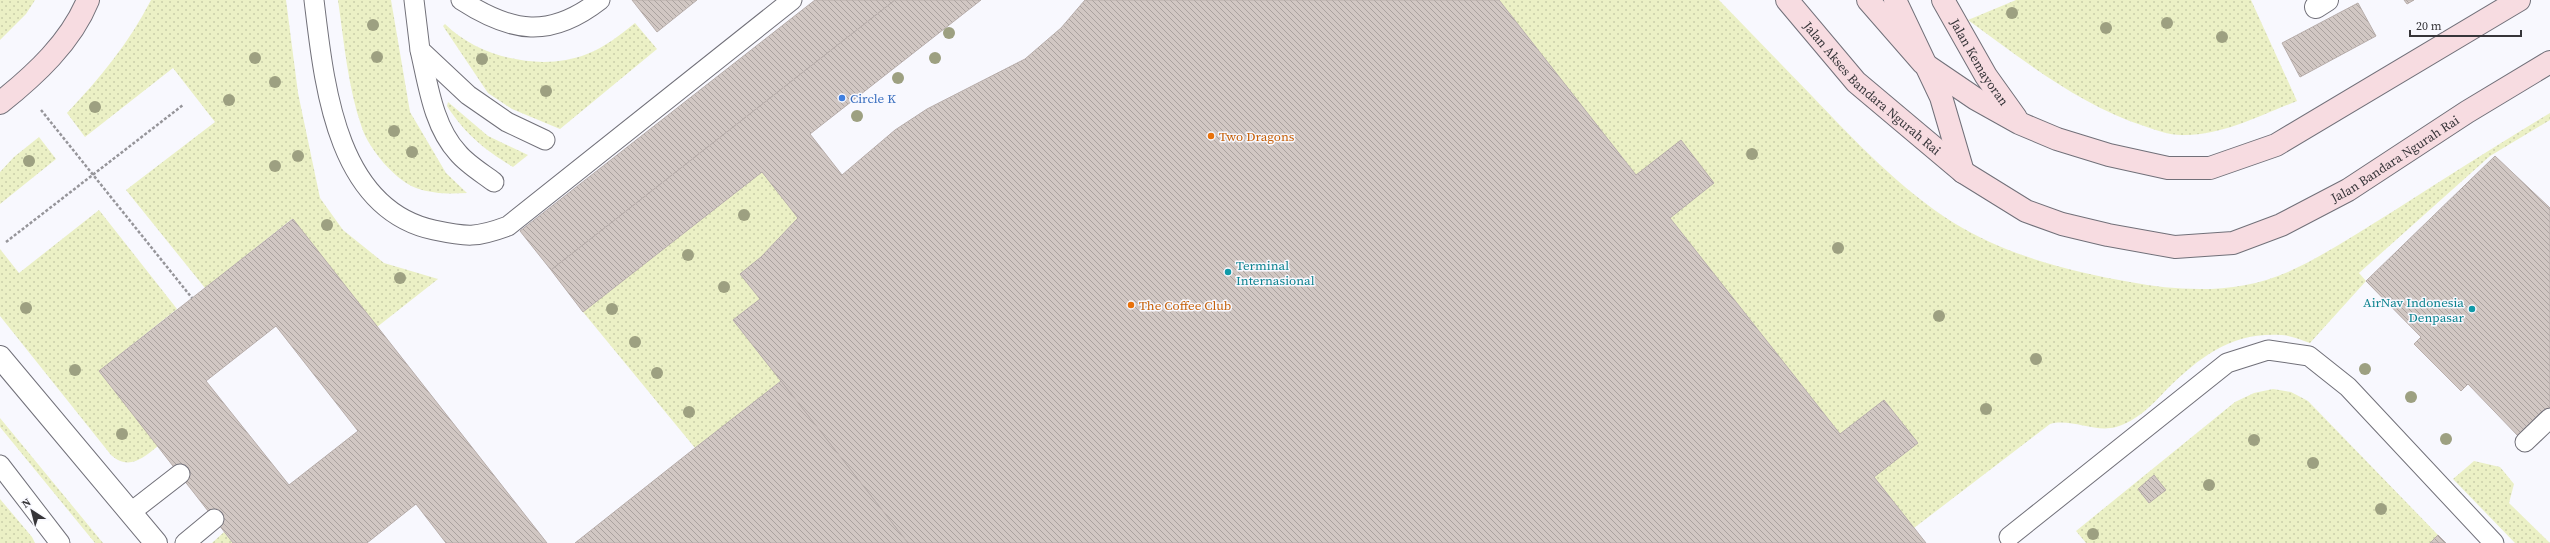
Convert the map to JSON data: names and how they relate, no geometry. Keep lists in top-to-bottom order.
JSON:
{
  "streets": {
    "street": ["Jalan Kemayoran", "Jalan Akses Bandara Ngurah Rai", "Jalan Bandara Ngurah Rai"]
  },
  "crossings": [
    ["Jalan Akses Bandara Ngurah Rai", "Jalan Bandara Ngurah Rai"]
  ],
  "places": [
    "Circle K",
    "Two Dragons",
    "Terminal Internasional",
    "The Coffee Club",
    "AirNav Indonesia Denpasar"
  ],
  "scale_bar": "20 m",
  "north": "top left"
}
